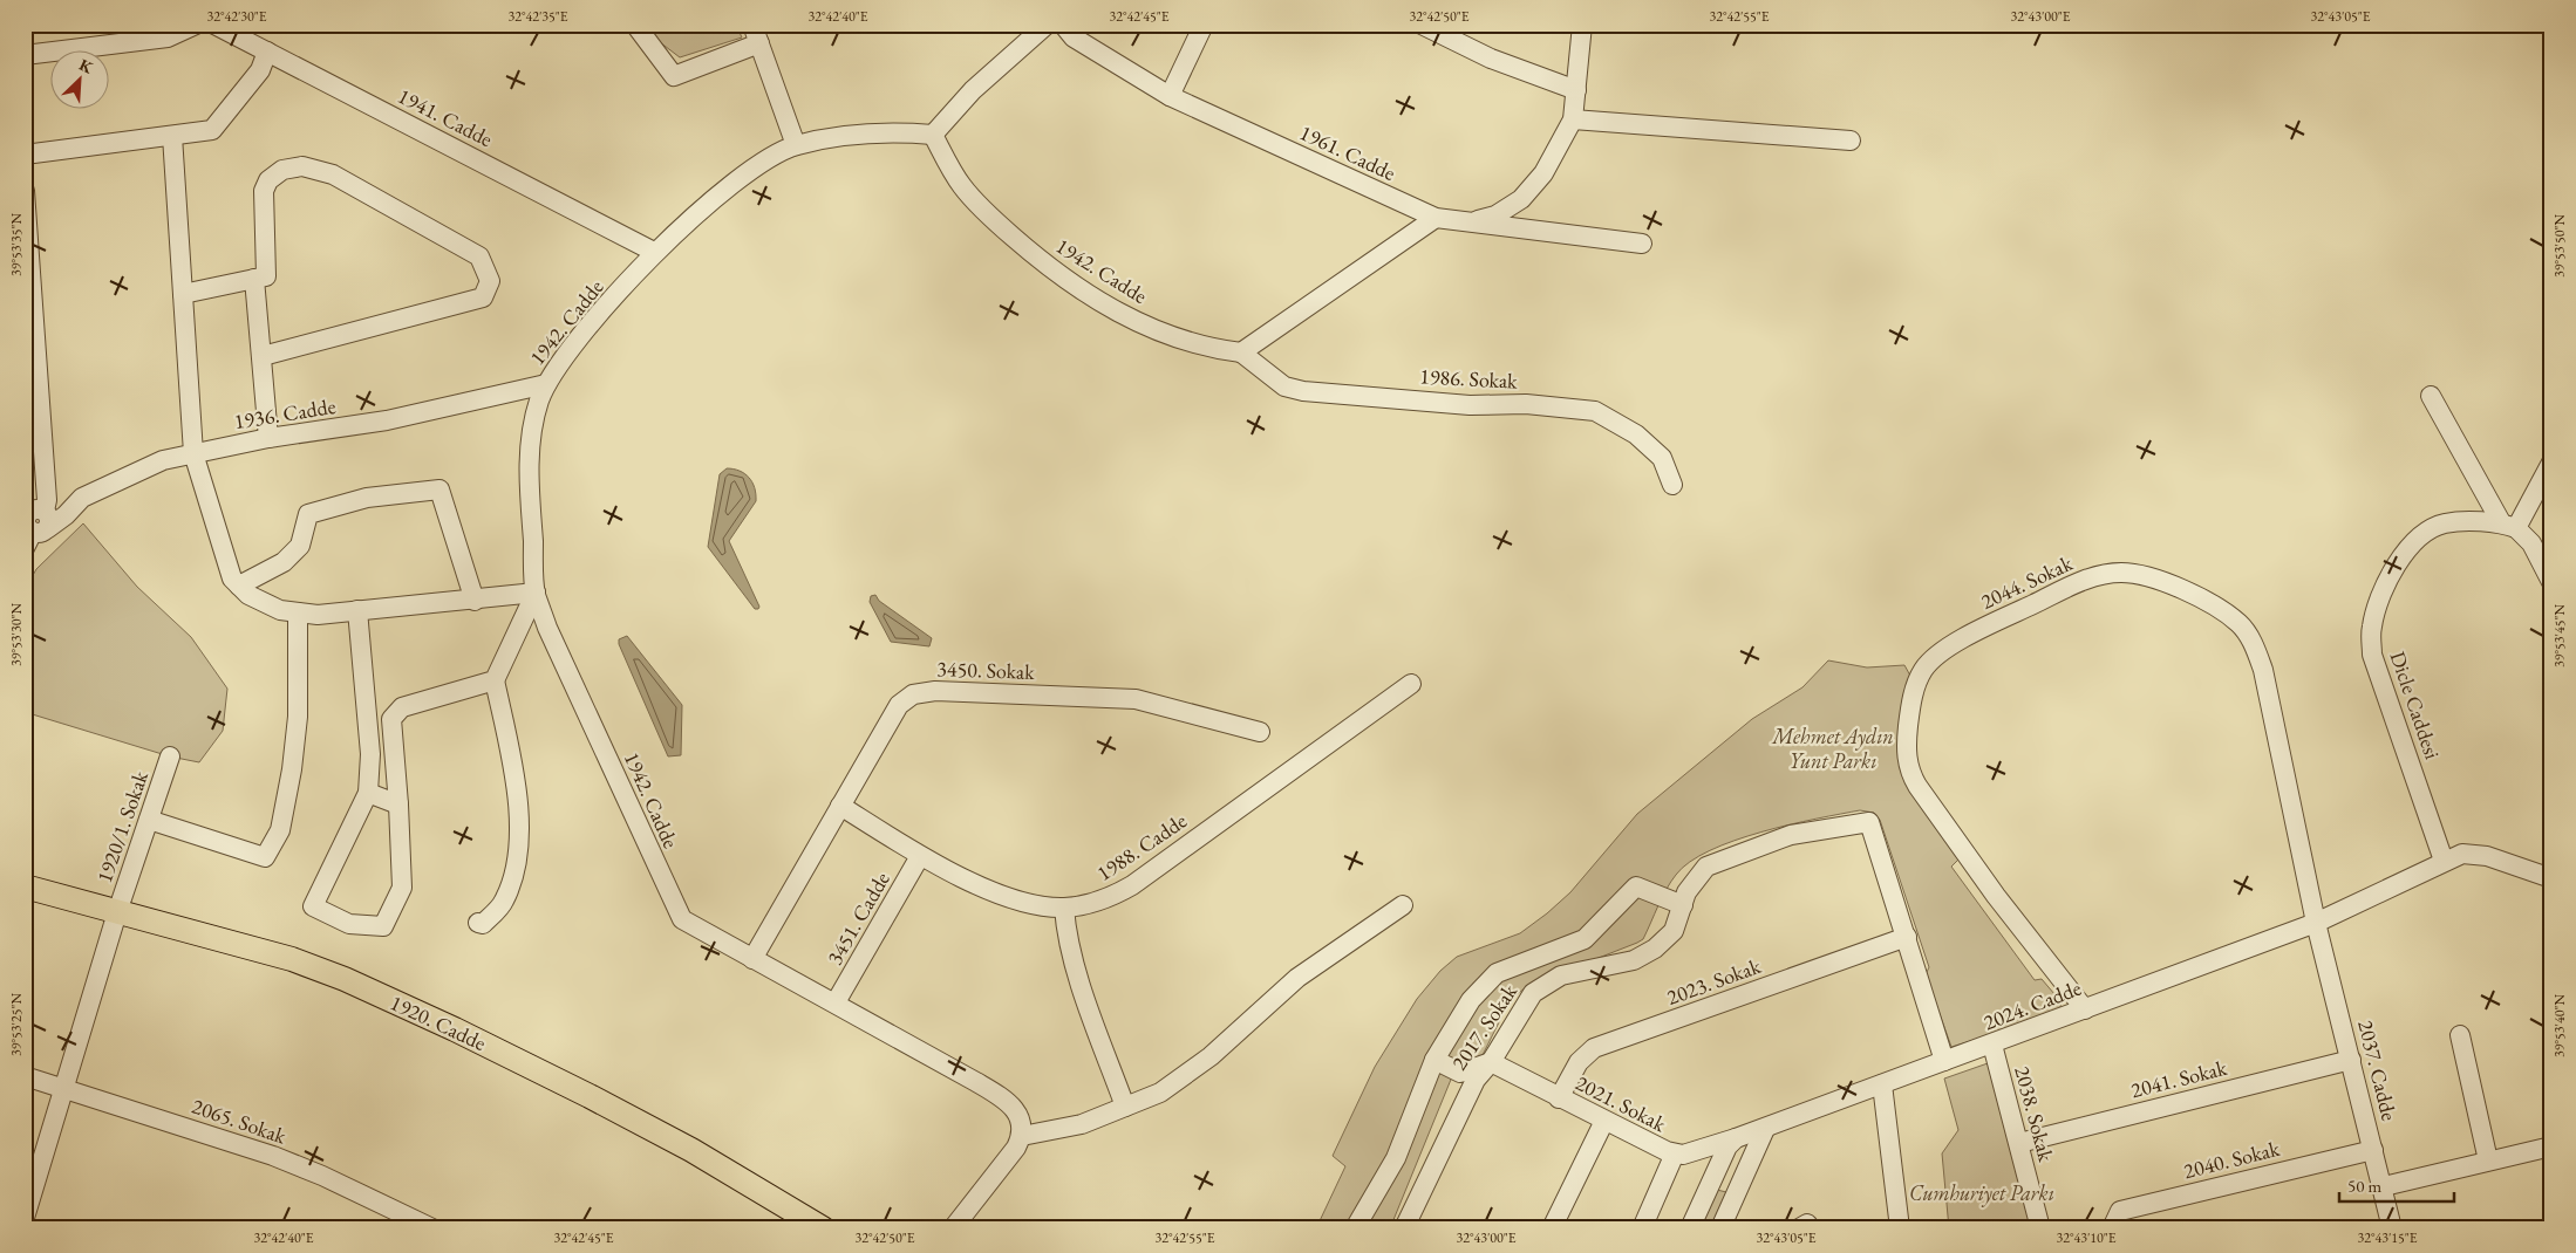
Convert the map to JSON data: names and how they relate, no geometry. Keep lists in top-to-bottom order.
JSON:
{
  "streets": {
    "main road": ["1920. Cadde"],
    "street": [
      "1941. Cadde",
      "1961. Cadde",
      "1942. Cadde",
      "1986. Sokak",
      "1936. Cadde",
      "2044. Sokak",
      "3450. Sokak",
      "Dicle Caddesi",
      "1920/1. Sokak",
      "1988. Cadde",
      "3451. Cadde",
      "2023. Sokak",
      "2024. Cadde",
      "2017. Sokak",
      "2037. Cadde",
      "2041. Sokak",
      "2021. Sokak",
      "2038. Sokak",
      "2065. Sokak",
      "2040. Sokak"
    ]
  },
  "crossings": [
    ["1941. Cadde", "1942. Cadde"],
    ["1942. Cadde", "1986. Sokak"],
    ["1942. Cadde", "1936. Cadde"],
    ["1942. Cadde", "3450. Sokak"],
    ["1942. Cadde", "3451. Cadde"],
    ["2044. Sokak", "2024. Cadde"],
    ["2044. Sokak", "2037. Cadde"],
    ["3450. Sokak", "1988. Cadde"],
    ["1920/1. Sokak", "1920. Cadde"],
    ["1920/1. Sokak", "2065. Sokak"],
    ["1988. Cadde", "3451. Cadde"],
    ["2023. Sokak", "2017. Sokak"],
    ["2023. Sokak", "2021. Sokak"],
    ["2024. Cadde", "2017. Sokak"],
    ["2024. Cadde", "2037. Cadde"],
    ["2024. Cadde", "2021. Sokak"],
    ["2024. Cadde", "2038. Sokak"],
    ["2017. Sokak", "2021. Sokak"],
    ["2037. Cadde", "2041. Sokak"],
    ["2037. Cadde", "2040. Sokak"],
    ["2041. Sokak", "2038. Sokak"]
  ],
  "parks": ["Mehmet Aydın Yunt Parkı", "Cumhuriyet Parkı"],
  "scale_bar": "50 m",
  "north": "top right",
  "coordinates": [
    "32°42'30\"E",
    "32°42'35\"E",
    "32°42'40\"E",
    "32°42'45\"E",
    "32°42'50\"E",
    "32°42'55\"E",
    "32°43'00\"E",
    "32°43'05\"E",
    "39°53'35\"N",
    "39°53'50\"N",
    "39°53'30\"N",
    "39°53'45\"N",
    "39°53'25\"N",
    "39°53'40\"N",
    "32°43'10\"E",
    "32°43'15\"E"
  ]
}
